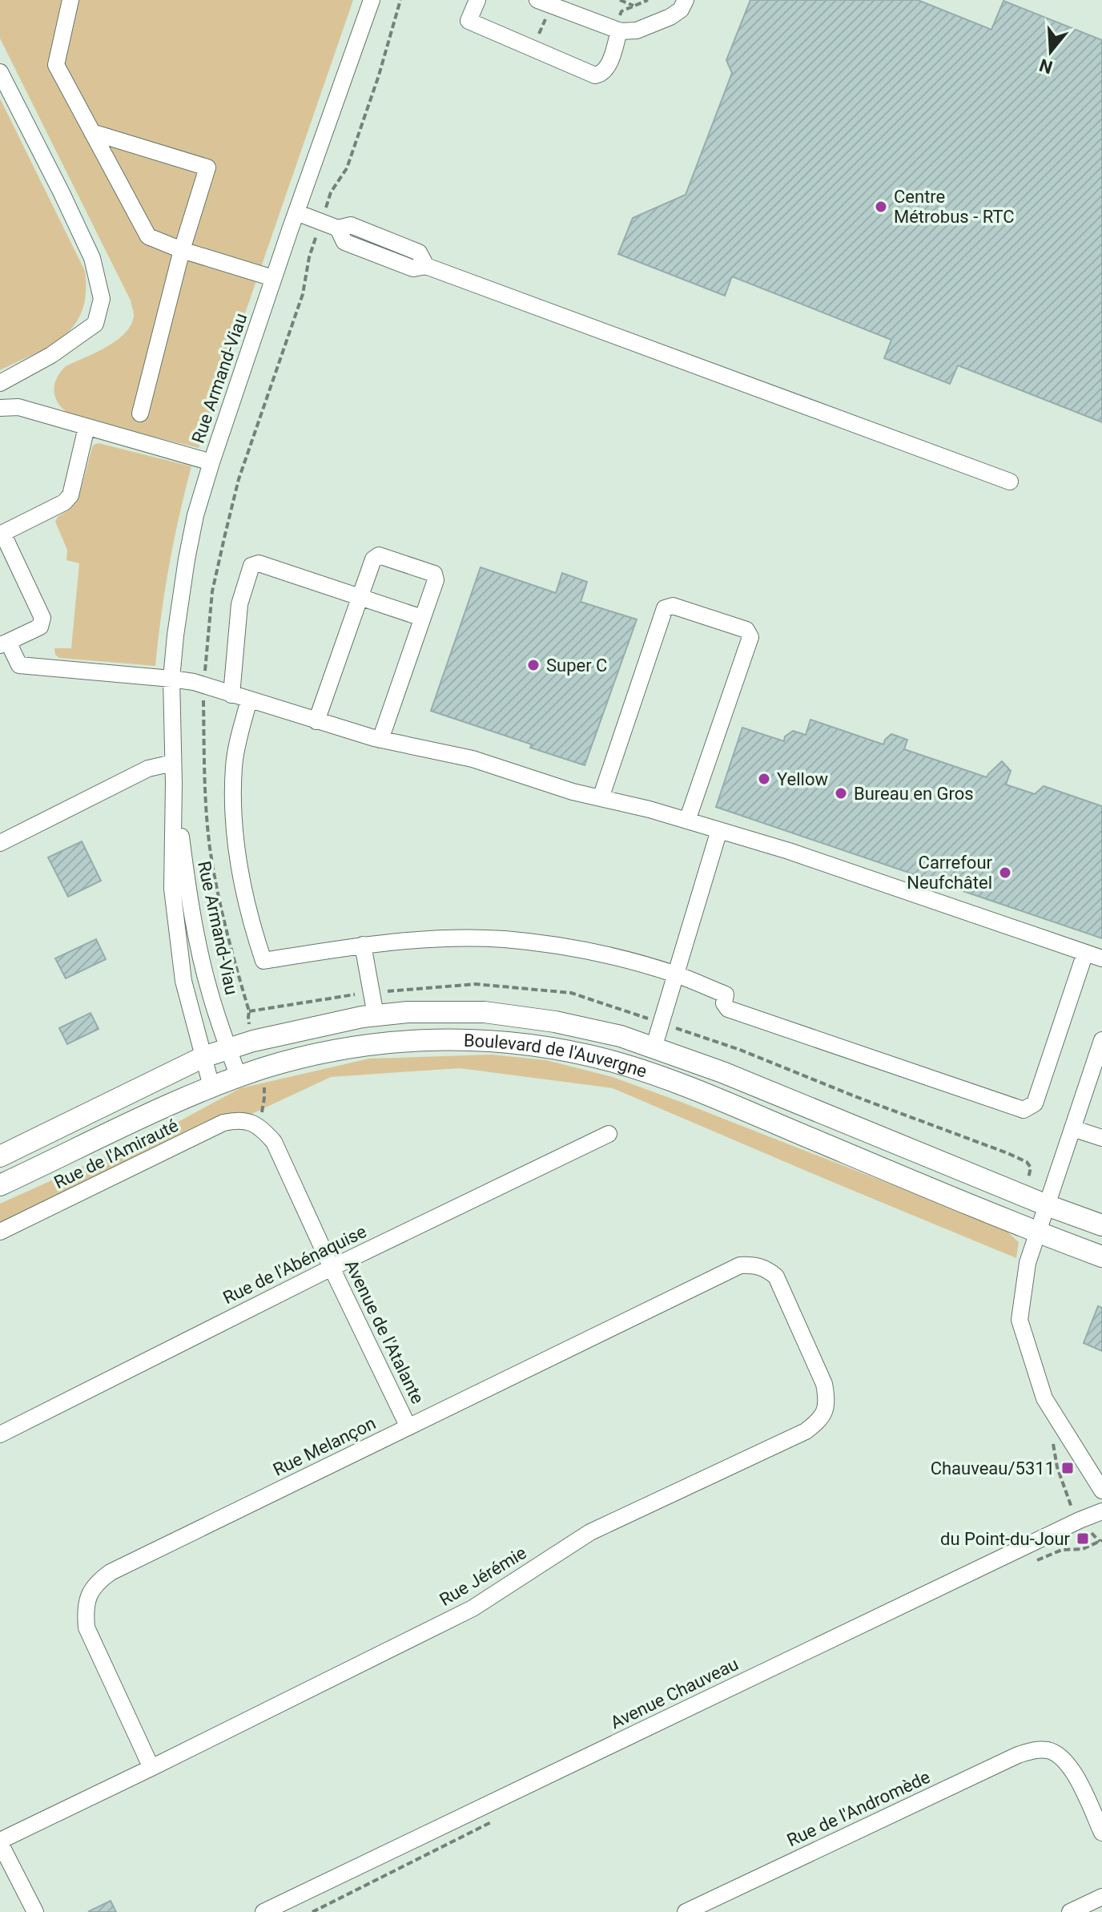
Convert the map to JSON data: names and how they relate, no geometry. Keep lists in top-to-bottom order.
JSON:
{
  "streets": {
    "main road": ["Boulevard de l'Auvergne"],
    "street": [
      "Rue Armand-Viau",
      "Rue de l'Amirauté",
      "Rue de l'Abénaquise",
      "Avenue de l'Atalante",
      "Rue Melançon",
      "Rue Jérémie",
      "Avenue Chauveau",
      "Rue de l'Andromède"
    ]
  },
  "crossings": [
    ["Rue Armand-Viau", "Boulevard de l'Auvergne"],
    ["Rue de l'Amirauté", "Avenue de l'Atalante"],
    ["Rue de l'Abénaquise", "Avenue de l'Atalante"],
    ["Avenue de l'Atalante", "Rue Melançon"],
    ["Rue Melançon", "Rue Jérémie"]
  ],
  "places": {
    "other": [
      "Centre Métrobus - RTC",
      "Super C",
      "Yellow",
      "Bureau en Gros",
      "Carrefour Neufchâtel"
    ],
    "transit": ["Chauveau/5311", "du Point-du-Jour"]
  },
  "north": "bottom"
}
